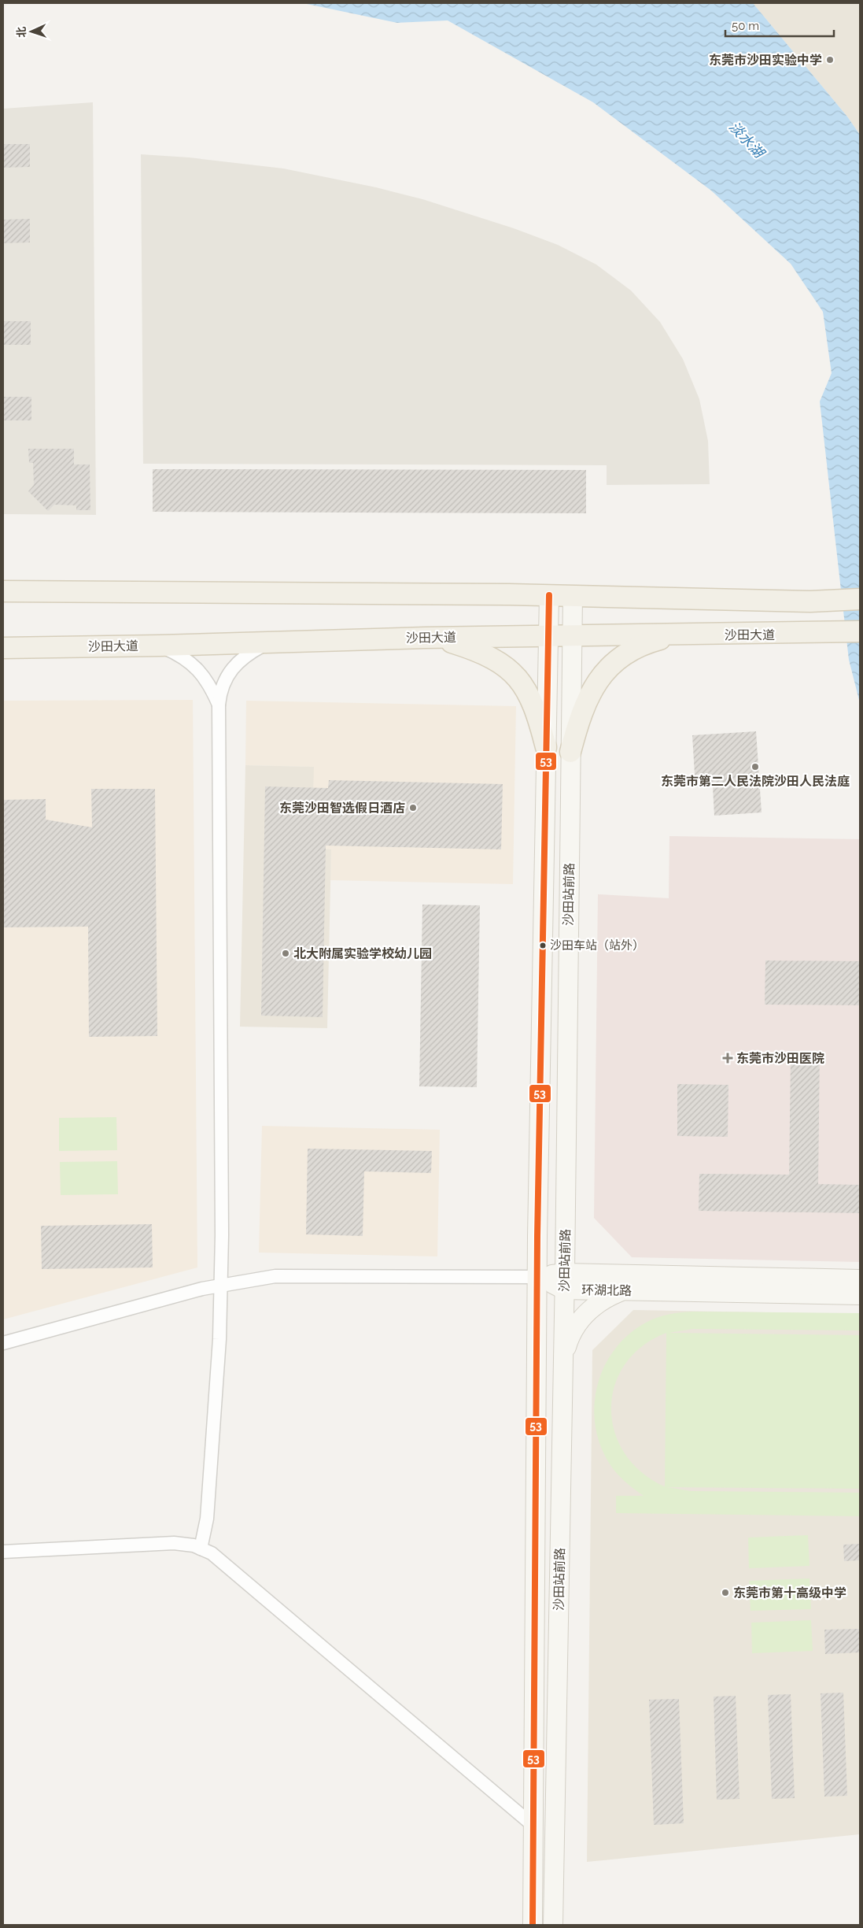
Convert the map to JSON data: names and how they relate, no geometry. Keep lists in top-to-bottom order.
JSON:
{
  "streets": {
    "main road": ["沙田大道"],
    "street": ["沙田站前路", "环湖北路"]
  },
  "crossings": [
    ["沙田大道", "沙田站前路"],
    ["沙田站前路", "环湖北路"]
  ],
  "water": ["淡水湖"],
  "places": {
    "other": [
      "东莞市沙田实验中学",
      "东莞市第二人民法院沙田人民法庭",
      "东莞沙田智选假日酒店",
      "沙田车站（站外）",
      "北大附属实验学校幼儿园",
      "东莞市第十高级中学"
    ],
    "health": ["东莞市沙田医院"]
  },
  "lines": ["transit line 53"],
  "scale_bar": "50 m",
  "north": "left"
}
